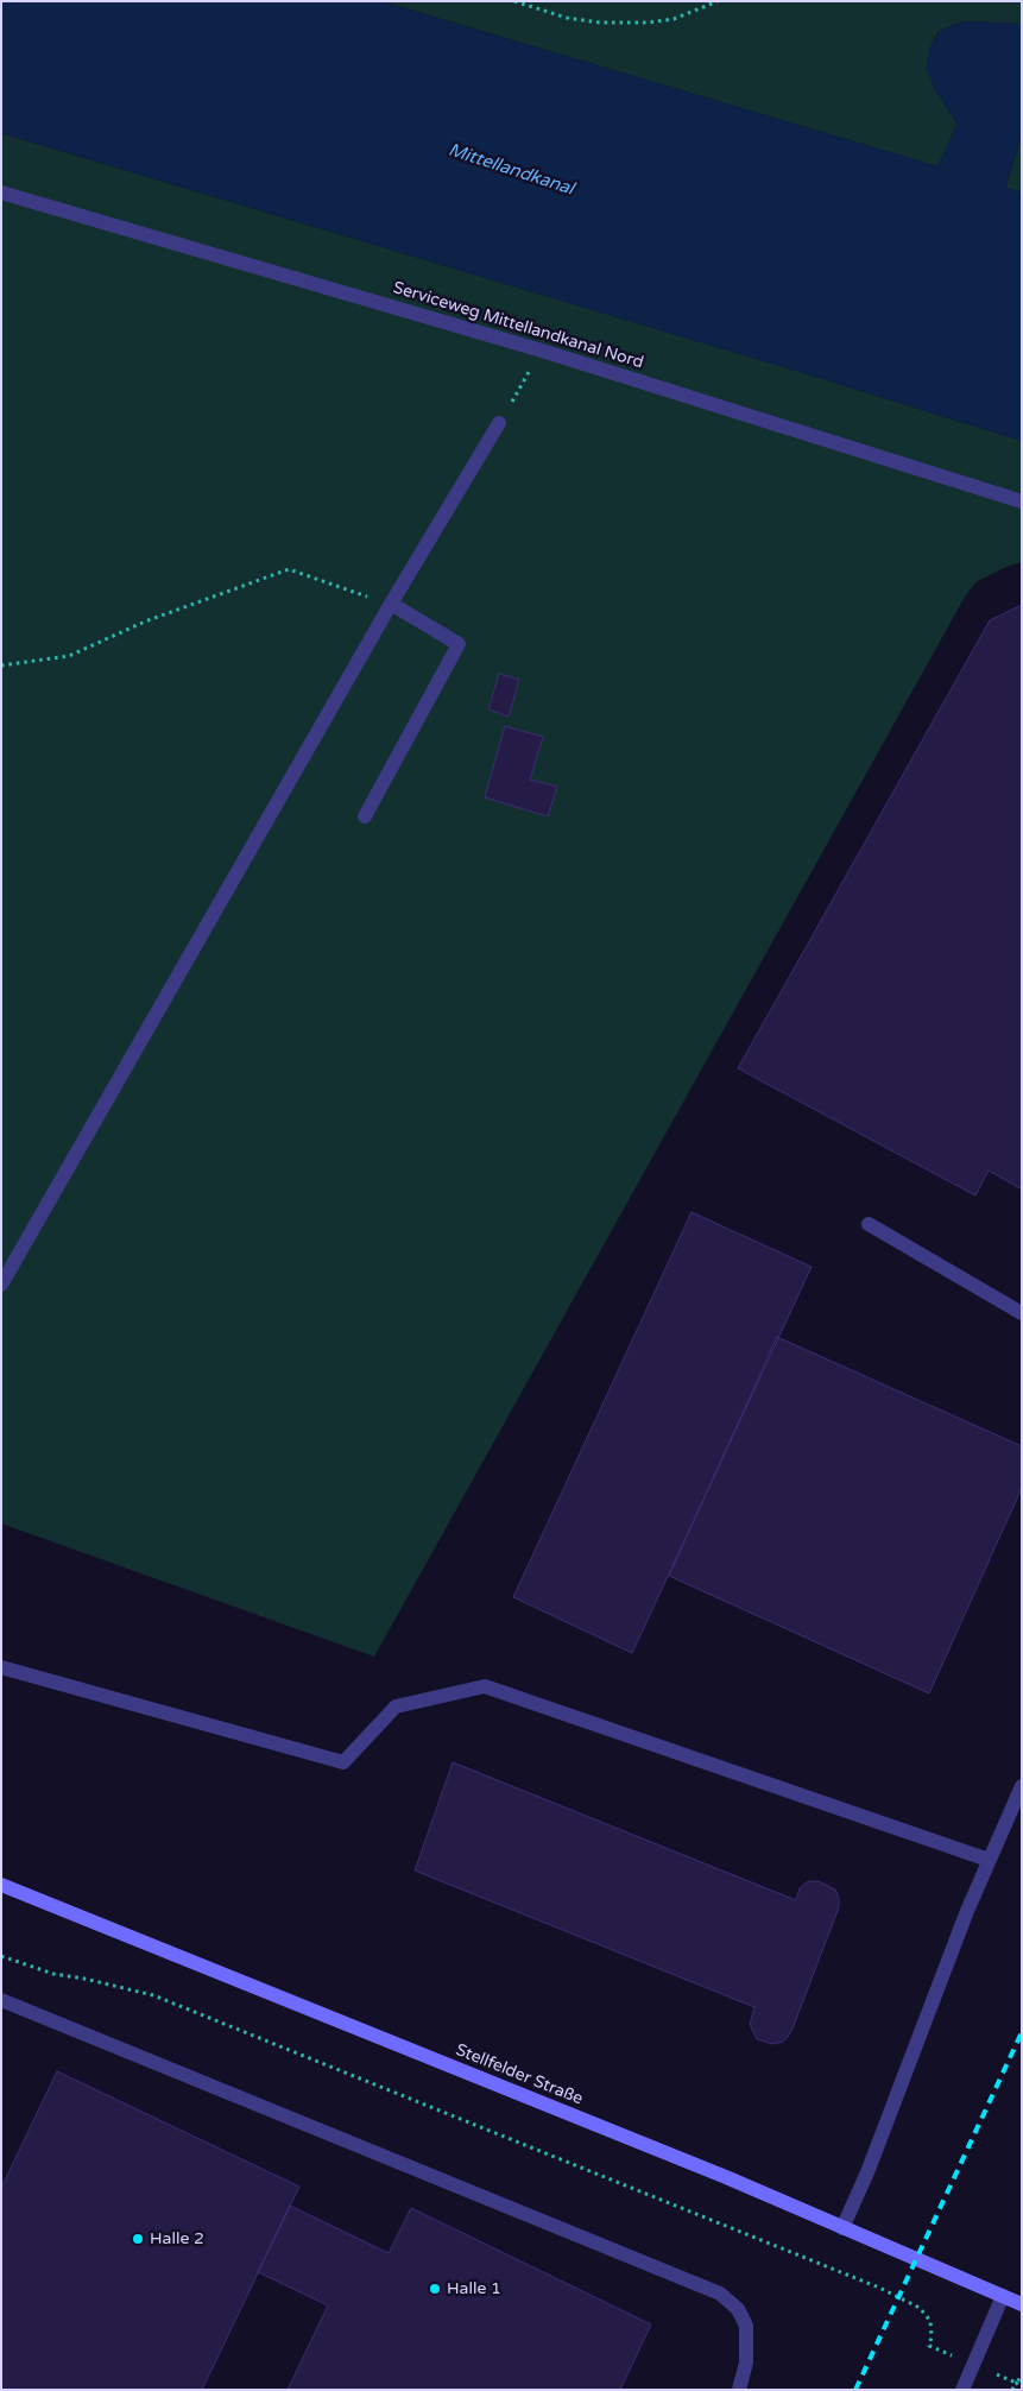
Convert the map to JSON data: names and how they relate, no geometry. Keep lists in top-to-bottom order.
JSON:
{
  "streets": {
    "street": ["Serviceweg Mittellandkanal Nord", "Stellfelder Straße"]
  },
  "water": ["Mittellandkanal"],
  "places": ["Halle 2", "Halle 1"]
}
